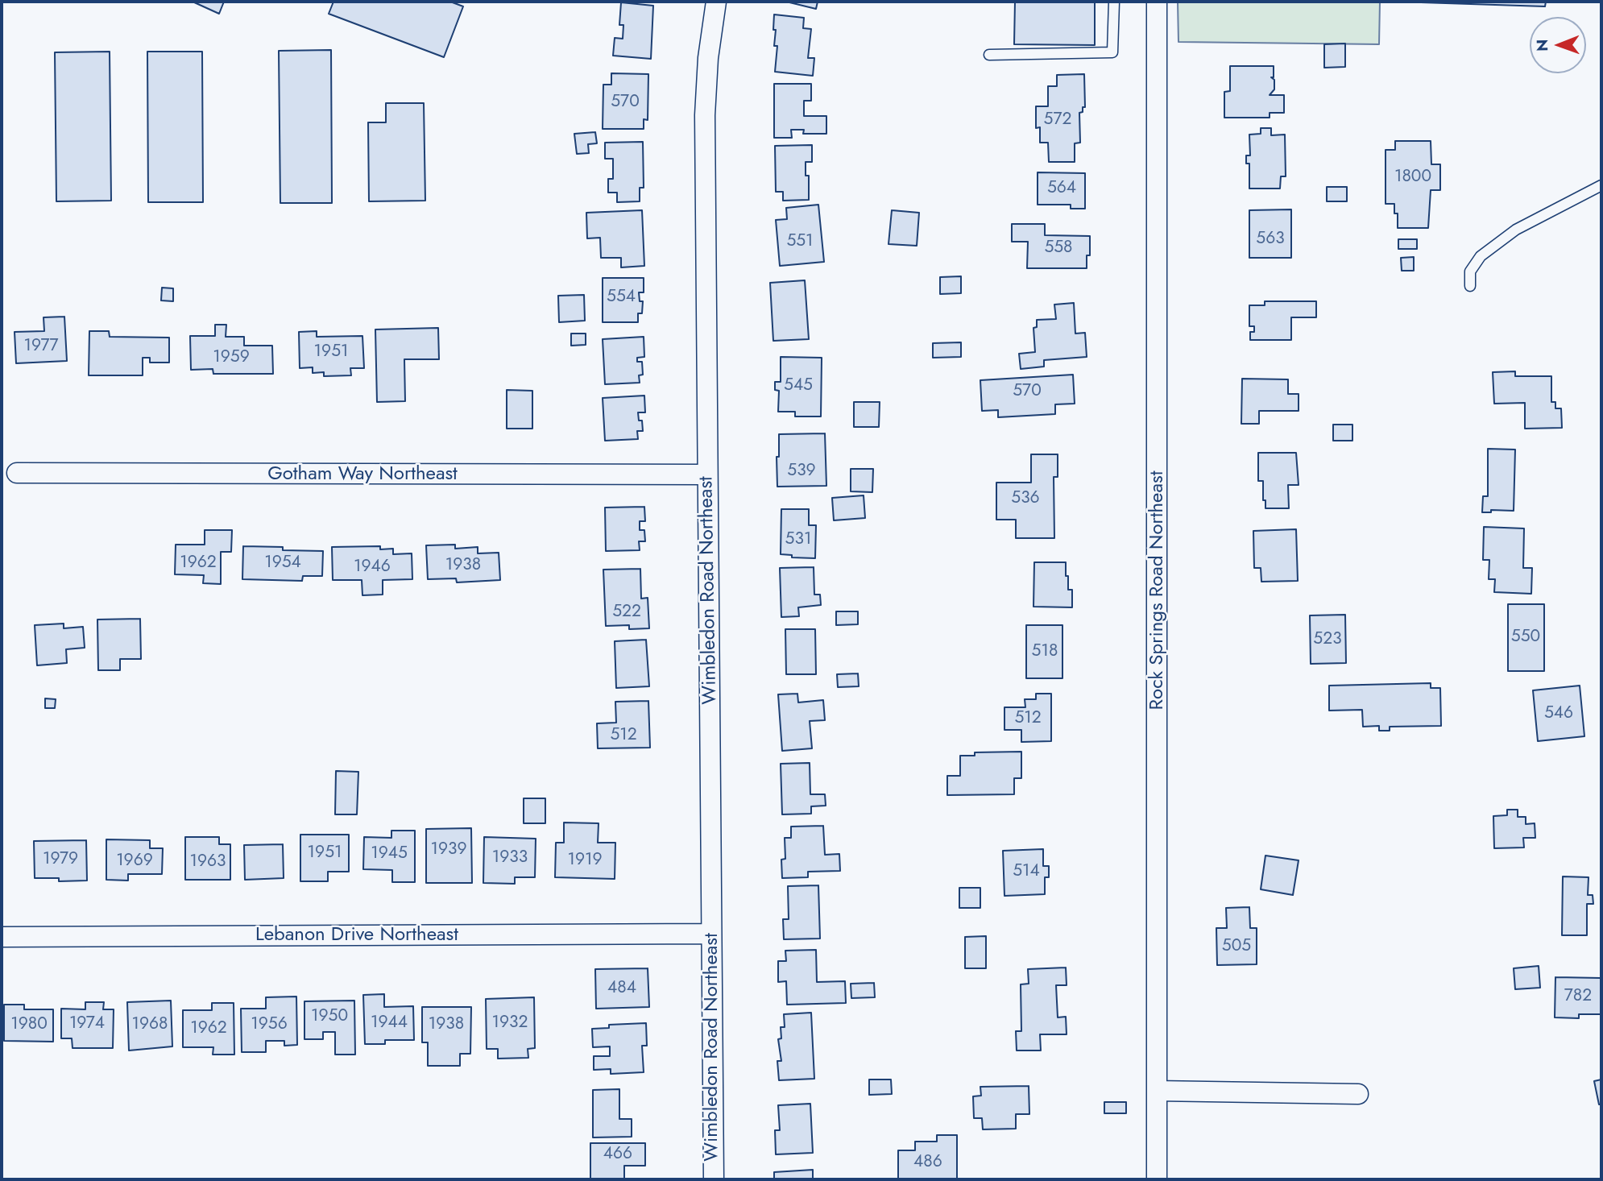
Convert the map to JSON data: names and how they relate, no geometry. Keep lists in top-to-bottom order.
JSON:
{
  "streets": {
    "street": [
      "Gotham Way Northeast",
      "Wimbledon Road Northeast",
      "Rock Springs Road Northeast",
      "Lebanon Drive Northeast"
    ]
  },
  "crossings": [
    ["Gotham Way Northeast", "Wimbledon Road Northeast"],
    ["Wimbledon Road Northeast", "Lebanon Drive Northeast"]
  ],
  "house_numbers": [
    "570",
    "572",
    "1800",
    "564",
    "563",
    "551",
    "558",
    "554",
    "1977",
    "1951",
    "1959",
    "545",
    "570",
    "539",
    "536",
    "531",
    "1962",
    "1954",
    "1938",
    "1946",
    "522",
    "550",
    "523",
    "518",
    "546",
    "512",
    "512",
    "1939",
    "1951",
    "1945",
    "1933",
    "1979",
    "1919",
    "1969",
    "1963",
    "514",
    "505",
    "484",
    "782",
    "1950",
    "1944",
    "1932",
    "1974",
    "1980",
    "1968",
    "1956",
    "1938",
    "1962",
    "466",
    "486"
  ],
  "north": "left"
}
